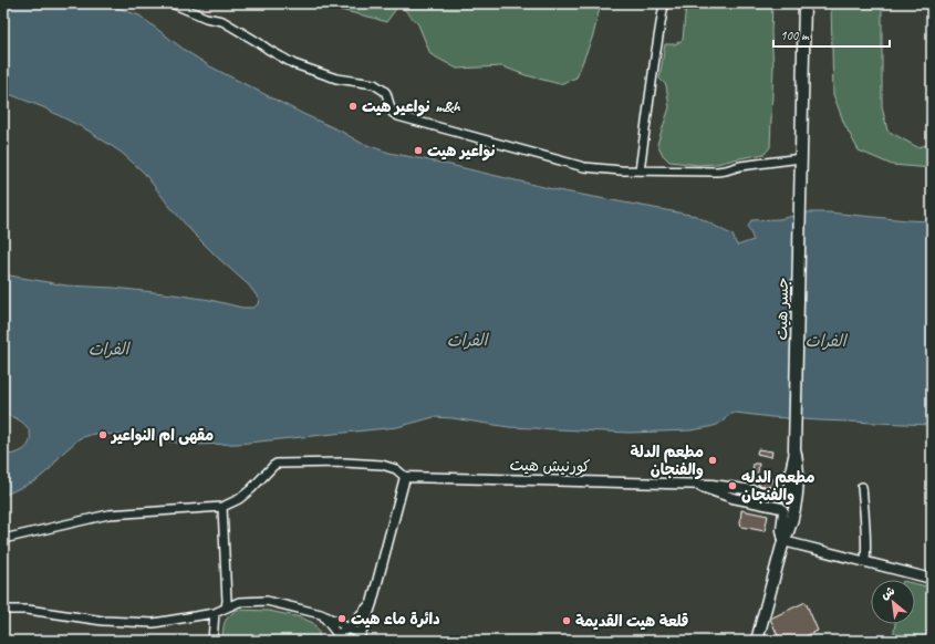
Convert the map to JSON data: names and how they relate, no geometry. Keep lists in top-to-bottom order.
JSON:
{
  "streets": {
    "main road": ["جسر هيت"],
    "street": ["كورنيش هيت"]
  },
  "crossings": [
    ["جسر هيت", "كورنيش هيت"]
  ],
  "water": ["الفرات"],
  "places": [
    "نواعير هيت m&h",
    "نواعير هيت",
    "مقهى ام النواعير",
    "مطعم الدلة والفنجان",
    "مطعم الدله والفنجان",
    "دائرة ماء هيت",
    "قلعة هيت القديمة"
  ],
  "scale_bar": "100 m",
  "north": "top left"
}
